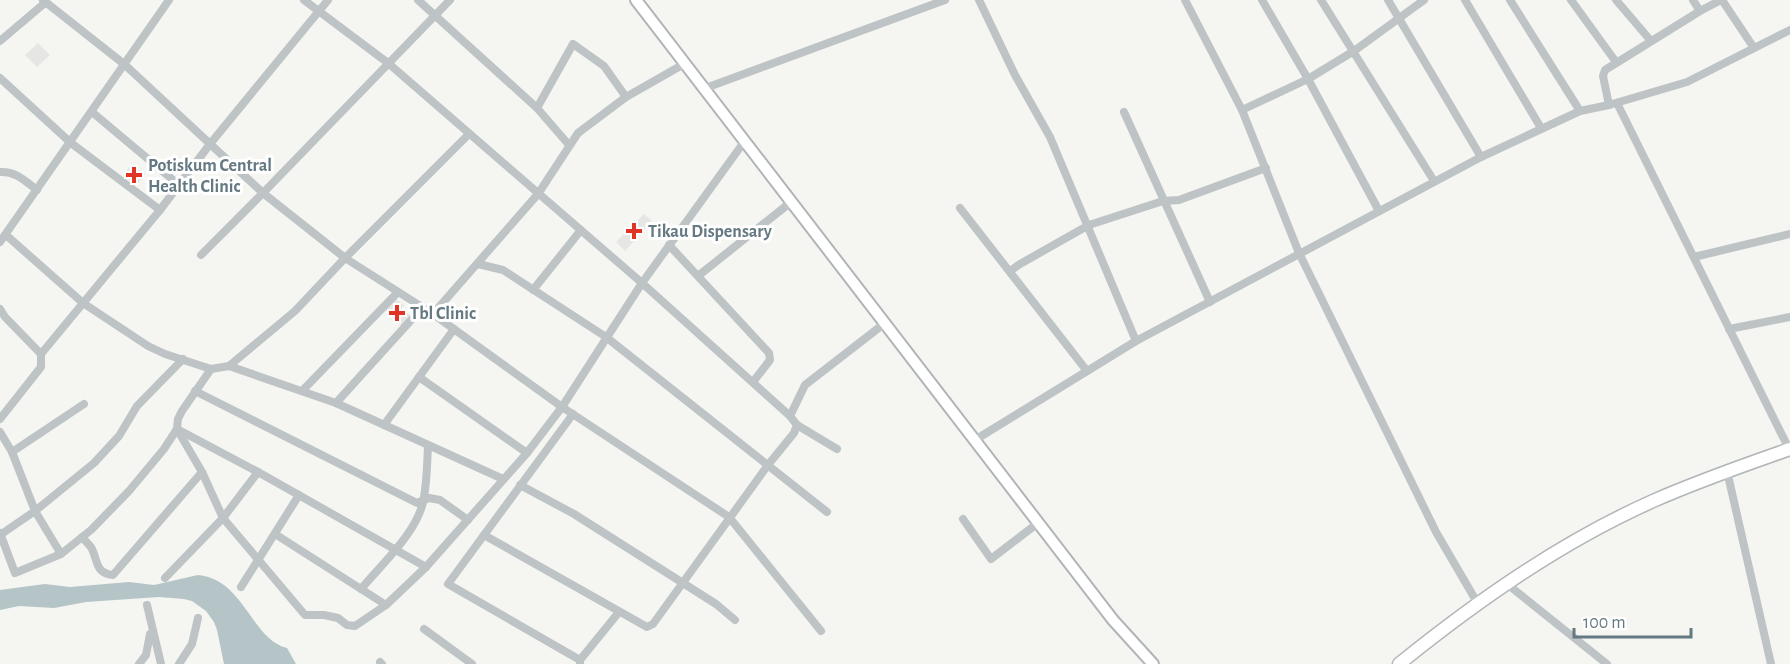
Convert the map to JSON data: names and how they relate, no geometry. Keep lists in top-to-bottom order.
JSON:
{
  "places": {
    "health": ["Potiskum Central Health Clinic", "Tikau Dispensary", "Tbl Clinic"]
  },
  "scale_bar": "100 m"
}
